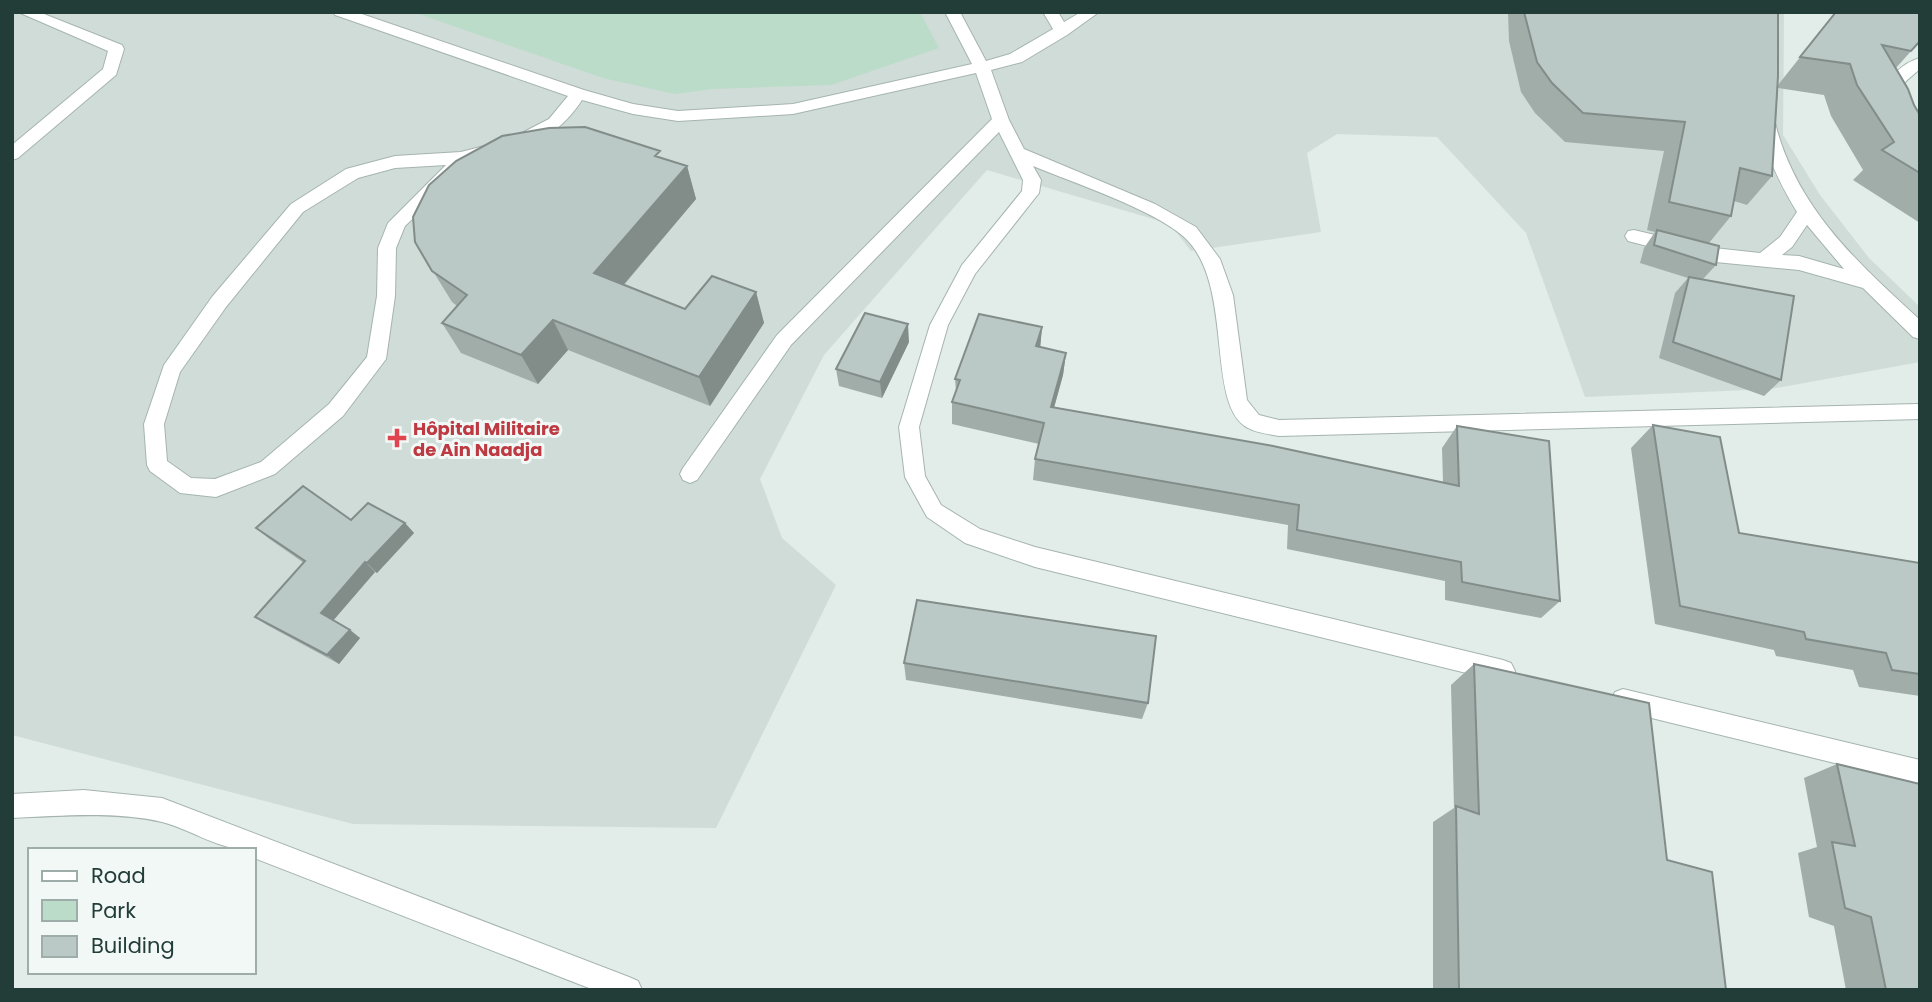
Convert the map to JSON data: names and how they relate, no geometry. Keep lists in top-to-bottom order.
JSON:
{
  "places": {
    "health": ["Hôpital Militaire de Ain Naadja"]
  },
  "legend": ["Road", "Park", "Building"]
}
